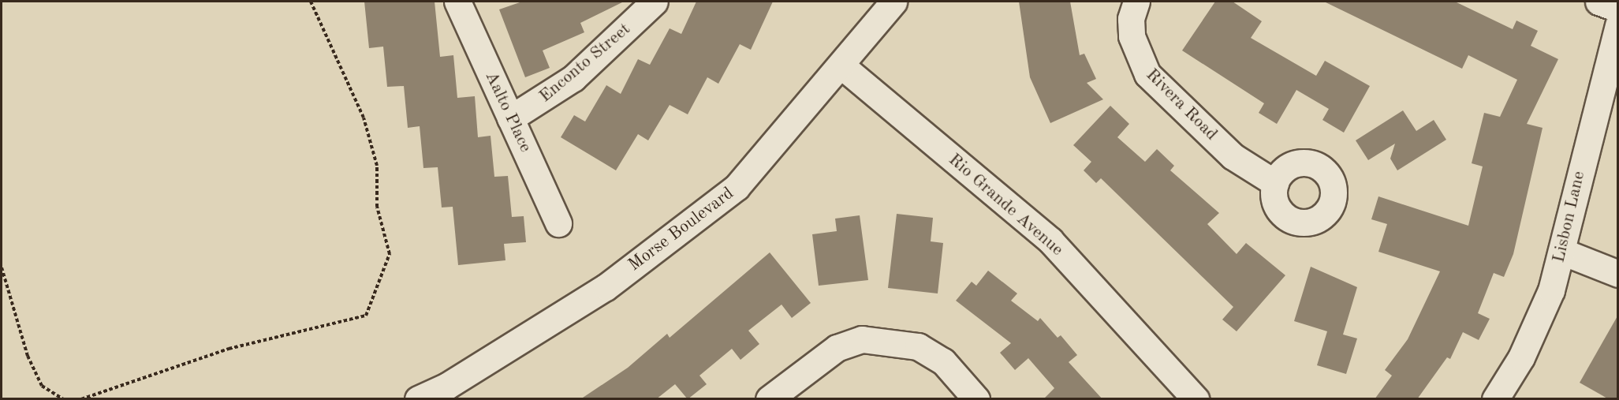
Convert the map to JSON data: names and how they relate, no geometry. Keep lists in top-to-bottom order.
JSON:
{
  "streets": {
    "street": [
      "Enconto Street",
      "Rivera Road",
      "Aalto Place",
      "Rio Grande Avenue",
      "Lisbon Lane",
      "Morse Boulevard"
    ]
  },
  "crossings": [
    ["Enconto Street", "Aalto Place"],
    ["Rio Grande Avenue", "Morse Boulevard"]
  ]
}
